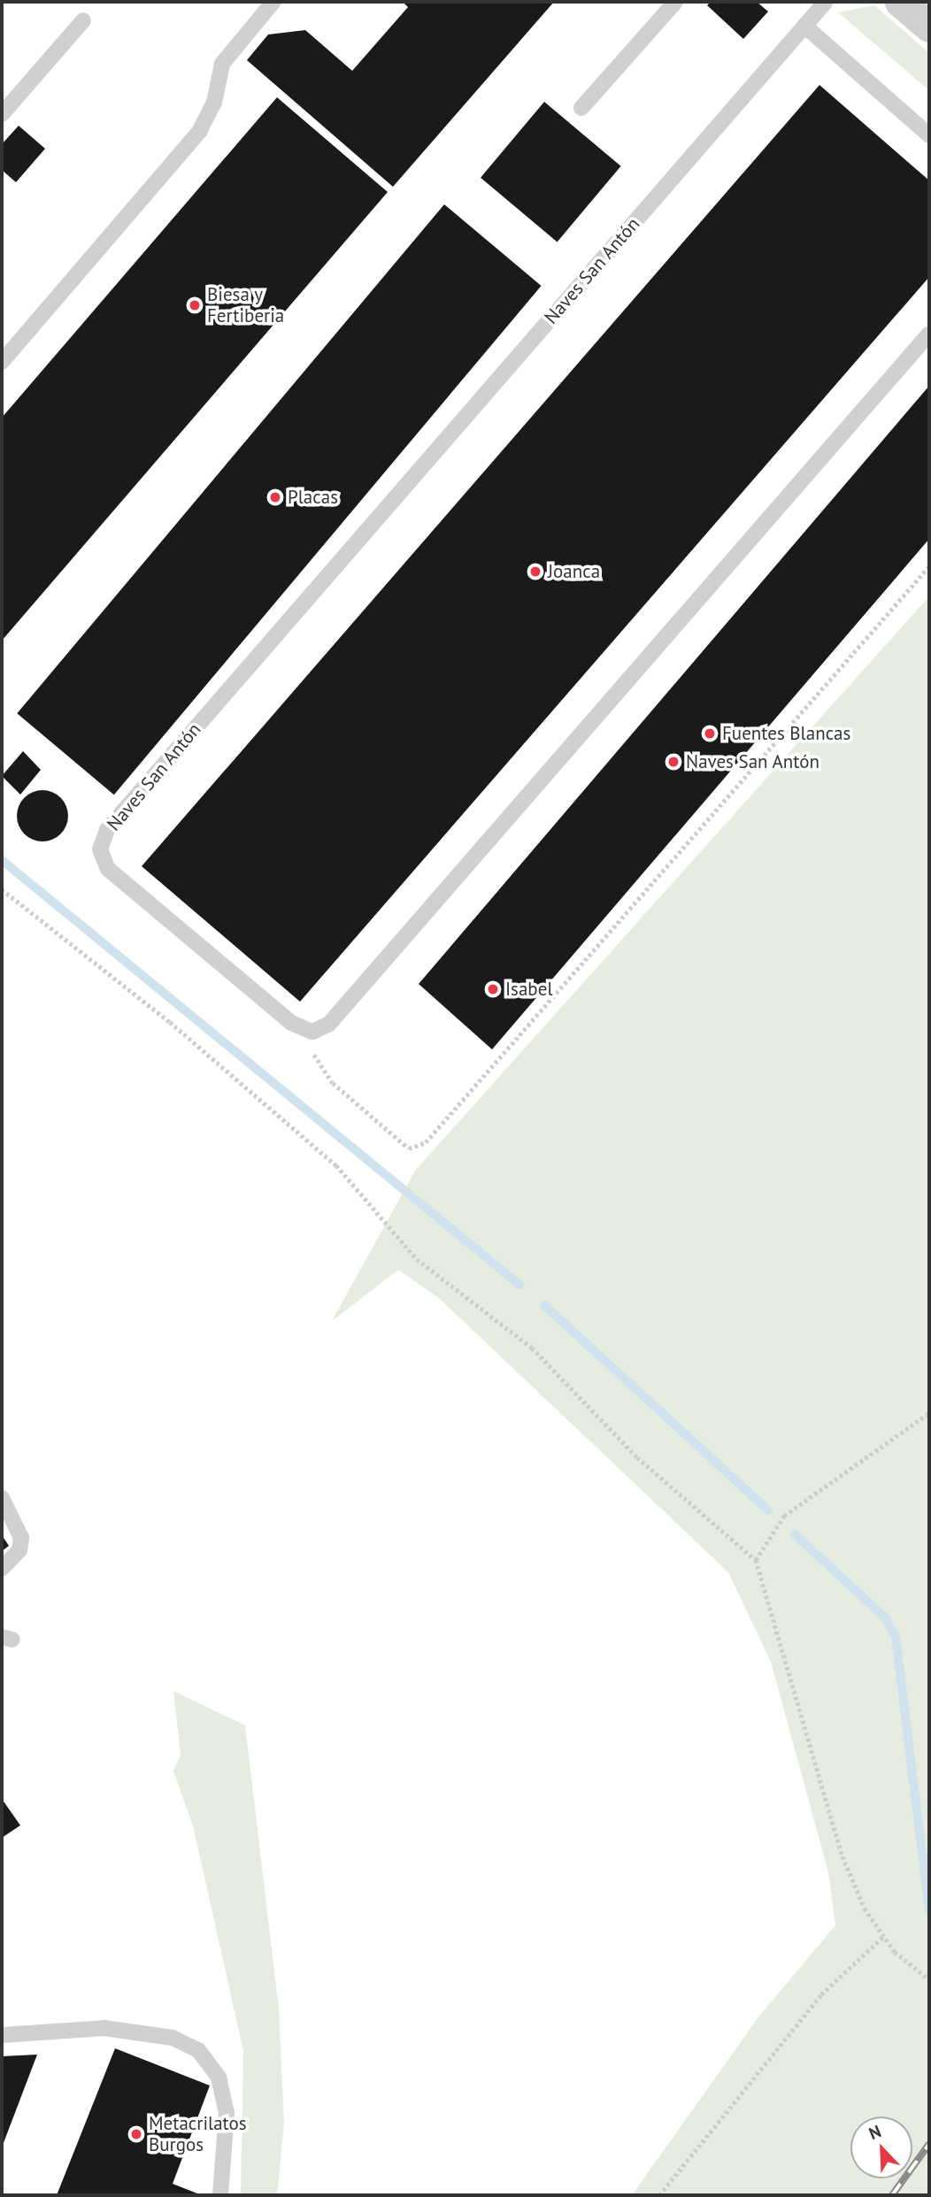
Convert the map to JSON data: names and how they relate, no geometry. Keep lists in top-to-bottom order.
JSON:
{
  "streets": {
    "lane": ["Naves San Antón"]
  },
  "places": [
    "Biesa y Fertiberia",
    "Placas",
    "Joanca",
    "Fuentes Blancas",
    "Naves San Antón",
    "Isabel",
    "Metacrilatos Burgos"
  ],
  "north": "top left"
}
